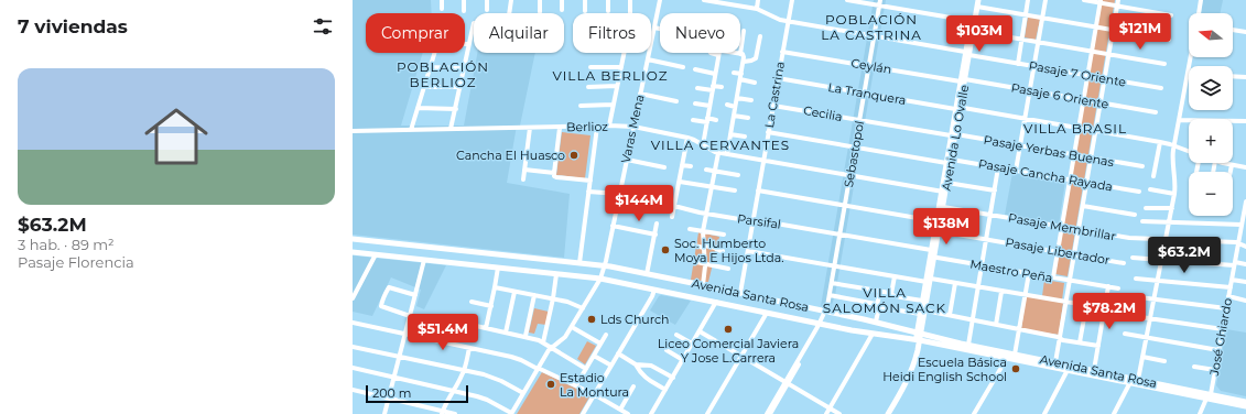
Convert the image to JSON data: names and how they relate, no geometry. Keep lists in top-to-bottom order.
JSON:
{
  "streets": {
    "main road": ["Avenida Lo Ovalle", "Avenida Santa Rosa"],
    "street": [
      "Ceylán",
      "Pasaje 7 Oriente",
      "La Tranquera",
      "La Castrina",
      "Pasaje 6 Oriente",
      "Cecilia",
      "Berlioz",
      "Varas Mena",
      "Pasaje Yerbas Buenas",
      "Sebastopol",
      "Pasaje Cancha Rayada",
      "Parsifal",
      "Pasaje Membrillar",
      "Pasaje Libertador",
      "Maestro Peña",
      "José Ghiardo"
    ]
  },
  "crossings": [
    ["Ceylán", "La Castrina"],
    ["Ceylán", "Pasaje 6 Oriente"],
    ["Ceylán", "Avenida Lo Ovalle"],
    ["Ceylán", "Sebastopol"],
    ["Pasaje 7 Oriente", "La Castrina"],
    ["Pasaje 7 Oriente", "Avenida Lo Ovalle"],
    ["Pasaje 7 Oriente", "Sebastopol"],
    ["La Tranquera", "La Castrina"],
    ["La Tranquera", "Avenida Lo Ovalle"],
    ["La Tranquera", "Sebastopol"],
    ["La Castrina", "Cecilia"],
    ["La Castrina", "Berlioz"],
    ["La Castrina", "Pasaje Cancha Rayada"],
    ["La Castrina", "Parsifal"],
    ["La Castrina", "Avenida Santa Rosa"],
    ["Pasaje 6 Oriente", "Avenida Lo Ovalle"],
    ["Cecilia", "Avenida Lo Ovalle"],
    ["Cecilia", "Pasaje Yerbas Buenas"],
    ["Cecilia", "Sebastopol"],
    ["Berlioz", "Varas Mena"],
    ["Berlioz", "Avenida Lo Ovalle"],
    ["Berlioz", "Sebastopol"],
    ["Varas Mena", "Parsifal"],
    ["Varas Mena", "Avenida Santa Rosa"],
    ["Avenida Lo Ovalle", "Pasaje Yerbas Buenas"],
    ["Avenida Lo Ovalle", "Pasaje Cancha Rayada"],
    ["Avenida Lo Ovalle", "Parsifal"],
    ["Avenida Lo Ovalle", "Pasaje Membrillar"],
    ["Avenida Lo Ovalle", "Pasaje Libertador"],
    ["Avenida Lo Ovalle", "Maestro Peña"],
    ["Avenida Lo Ovalle", "Avenida Santa Rosa"],
    ["Sebastopol", "Pasaje Cancha Rayada"],
    ["Sebastopol", "Parsifal"],
    ["Sebastopol", "Avenida Santa Rosa"],
    ["Parsifal", "Maestro Peña"],
    ["Pasaje Membrillar", "José Ghiardo"],
    ["Avenida Santa Rosa", "José Ghiardo"]
  ],
  "districts": [
    "POBLACIÓN LA CASTRINA",
    "POBLACIÓN BERLIOZ",
    "VILLA BERLIOZ",
    "VILLA BRASIL",
    "VILLA CERVANTES",
    "VILLA SALOMÓN SACK"
  ],
  "places": [
    "Cancha El Huasco",
    "Soc. Humberto Moya E Hijos Ltda.",
    "Lds Church",
    "Liceo Comercial Javiera Y Jose L.Carrera",
    "Escuela Básica Heidi English School",
    "Estadio La Montura"
  ],
  "scale_bar": "200 m",
  "north": "left",
  "page": {
    "heading": "7 viviendas",
    "map_buttons": ["+", "−"],
    "price": [
      "$121M",
      "$103M",
      "$144M",
      "$138M",
      "$63.2M",
      "$78.2M",
      "$51.4M"
    ],
    "chip": [
      "Comprar",
      "Alquilar",
      "Filtros",
      "Nuevo"
    ],
    "list": [
      {
        "name": "$63.2M",
        "note": "3 hab. · 89 m² · Pasaje Florencia"
      }
    ],
    "scale": "200 m"
  }
}
